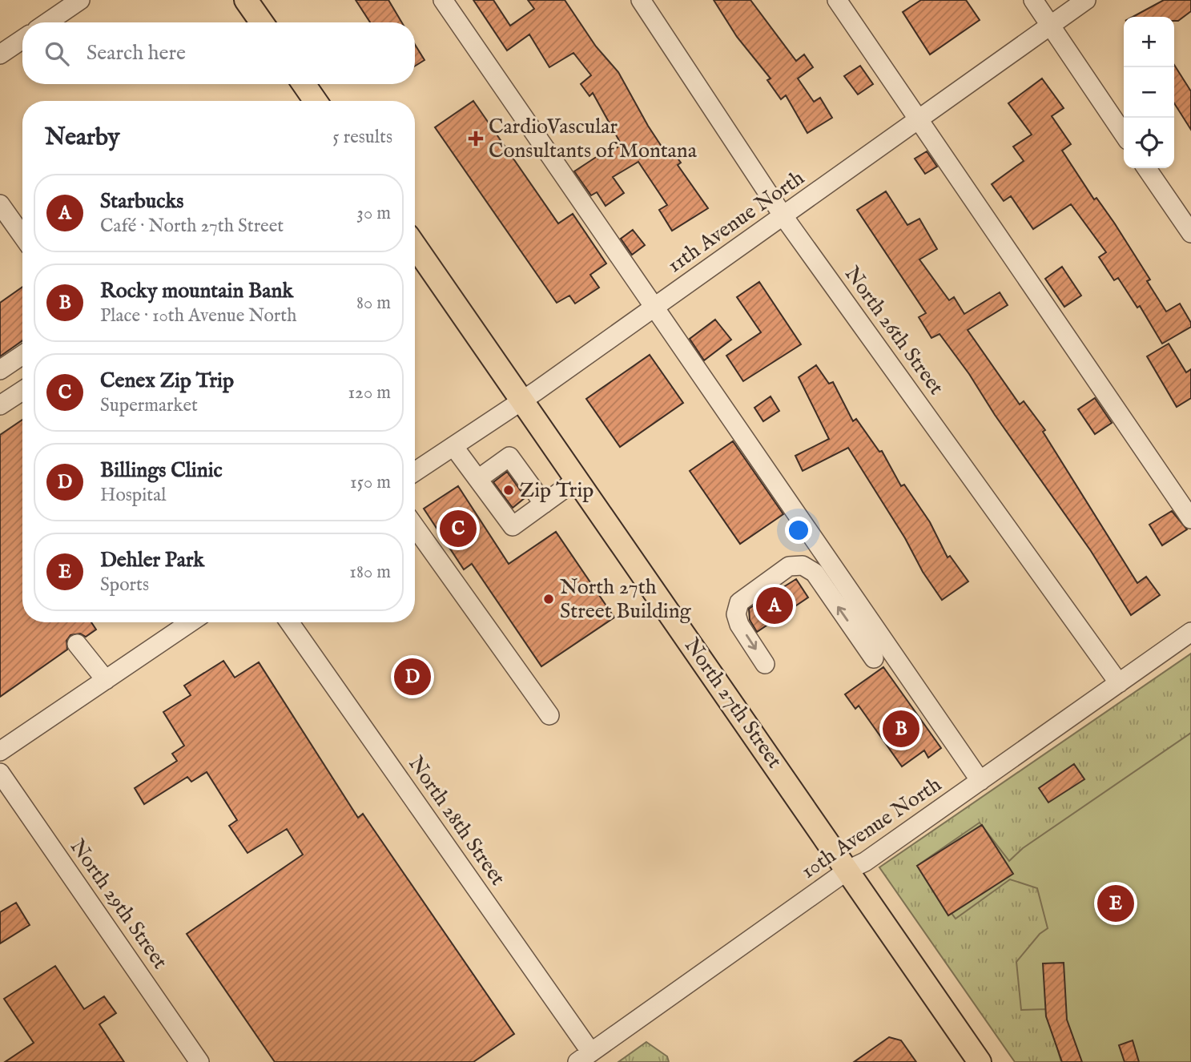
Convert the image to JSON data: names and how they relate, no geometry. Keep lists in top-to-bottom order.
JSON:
{
  "streets": {
    "main road": ["North 27th Street"],
    "street": [
      "11th Avenue North",
      "North 26th Street",
      "North 28th Street",
      "10th Avenue North",
      "North 29th Street"
    ]
  },
  "crossings": [
    ["11th Avenue North", "North 26th Street"],
    ["11th Avenue North", "North 27th Street"],
    ["North 26th Street", "10th Avenue North"],
    ["North 27th Street", "10th Avenue North"],
    ["North 28th Street", "10th Avenue North"]
  ],
  "places": {
    "health": ["CardioVascular Consultants of Montana"],
    "other": ["Zip Trip", "North 27th Street Building"]
  },
  "page": {
    "map_buttons": ["+", "−"],
    "search": "Search here",
    "heading": ["Nearby", "5 results"],
    "list": [
      {
        "mark": "A",
        "name": "Starbucks",
        "note": "Café · North 27th Street",
        "value": "30 m"
      },
      {
        "mark": "B",
        "name": "Rocky mountain Bank",
        "note": "Place · 10th Avenue North",
        "value": "80 m"
      },
      {
        "mark": "C",
        "name": "Cenex Zip Trip",
        "note": "Supermarket",
        "value": "120 m"
      },
      {
        "mark": "D",
        "name": "Billings Clinic",
        "note": "Hospital",
        "value": "150 m"
      },
      {
        "mark": "E",
        "name": "Dehler Park",
        "note": "Sports",
        "value": "180 m"
      }
    ],
    "pins": [
      "C",
      "A",
      "D",
      "B",
      "E"
    ]
  }
}
